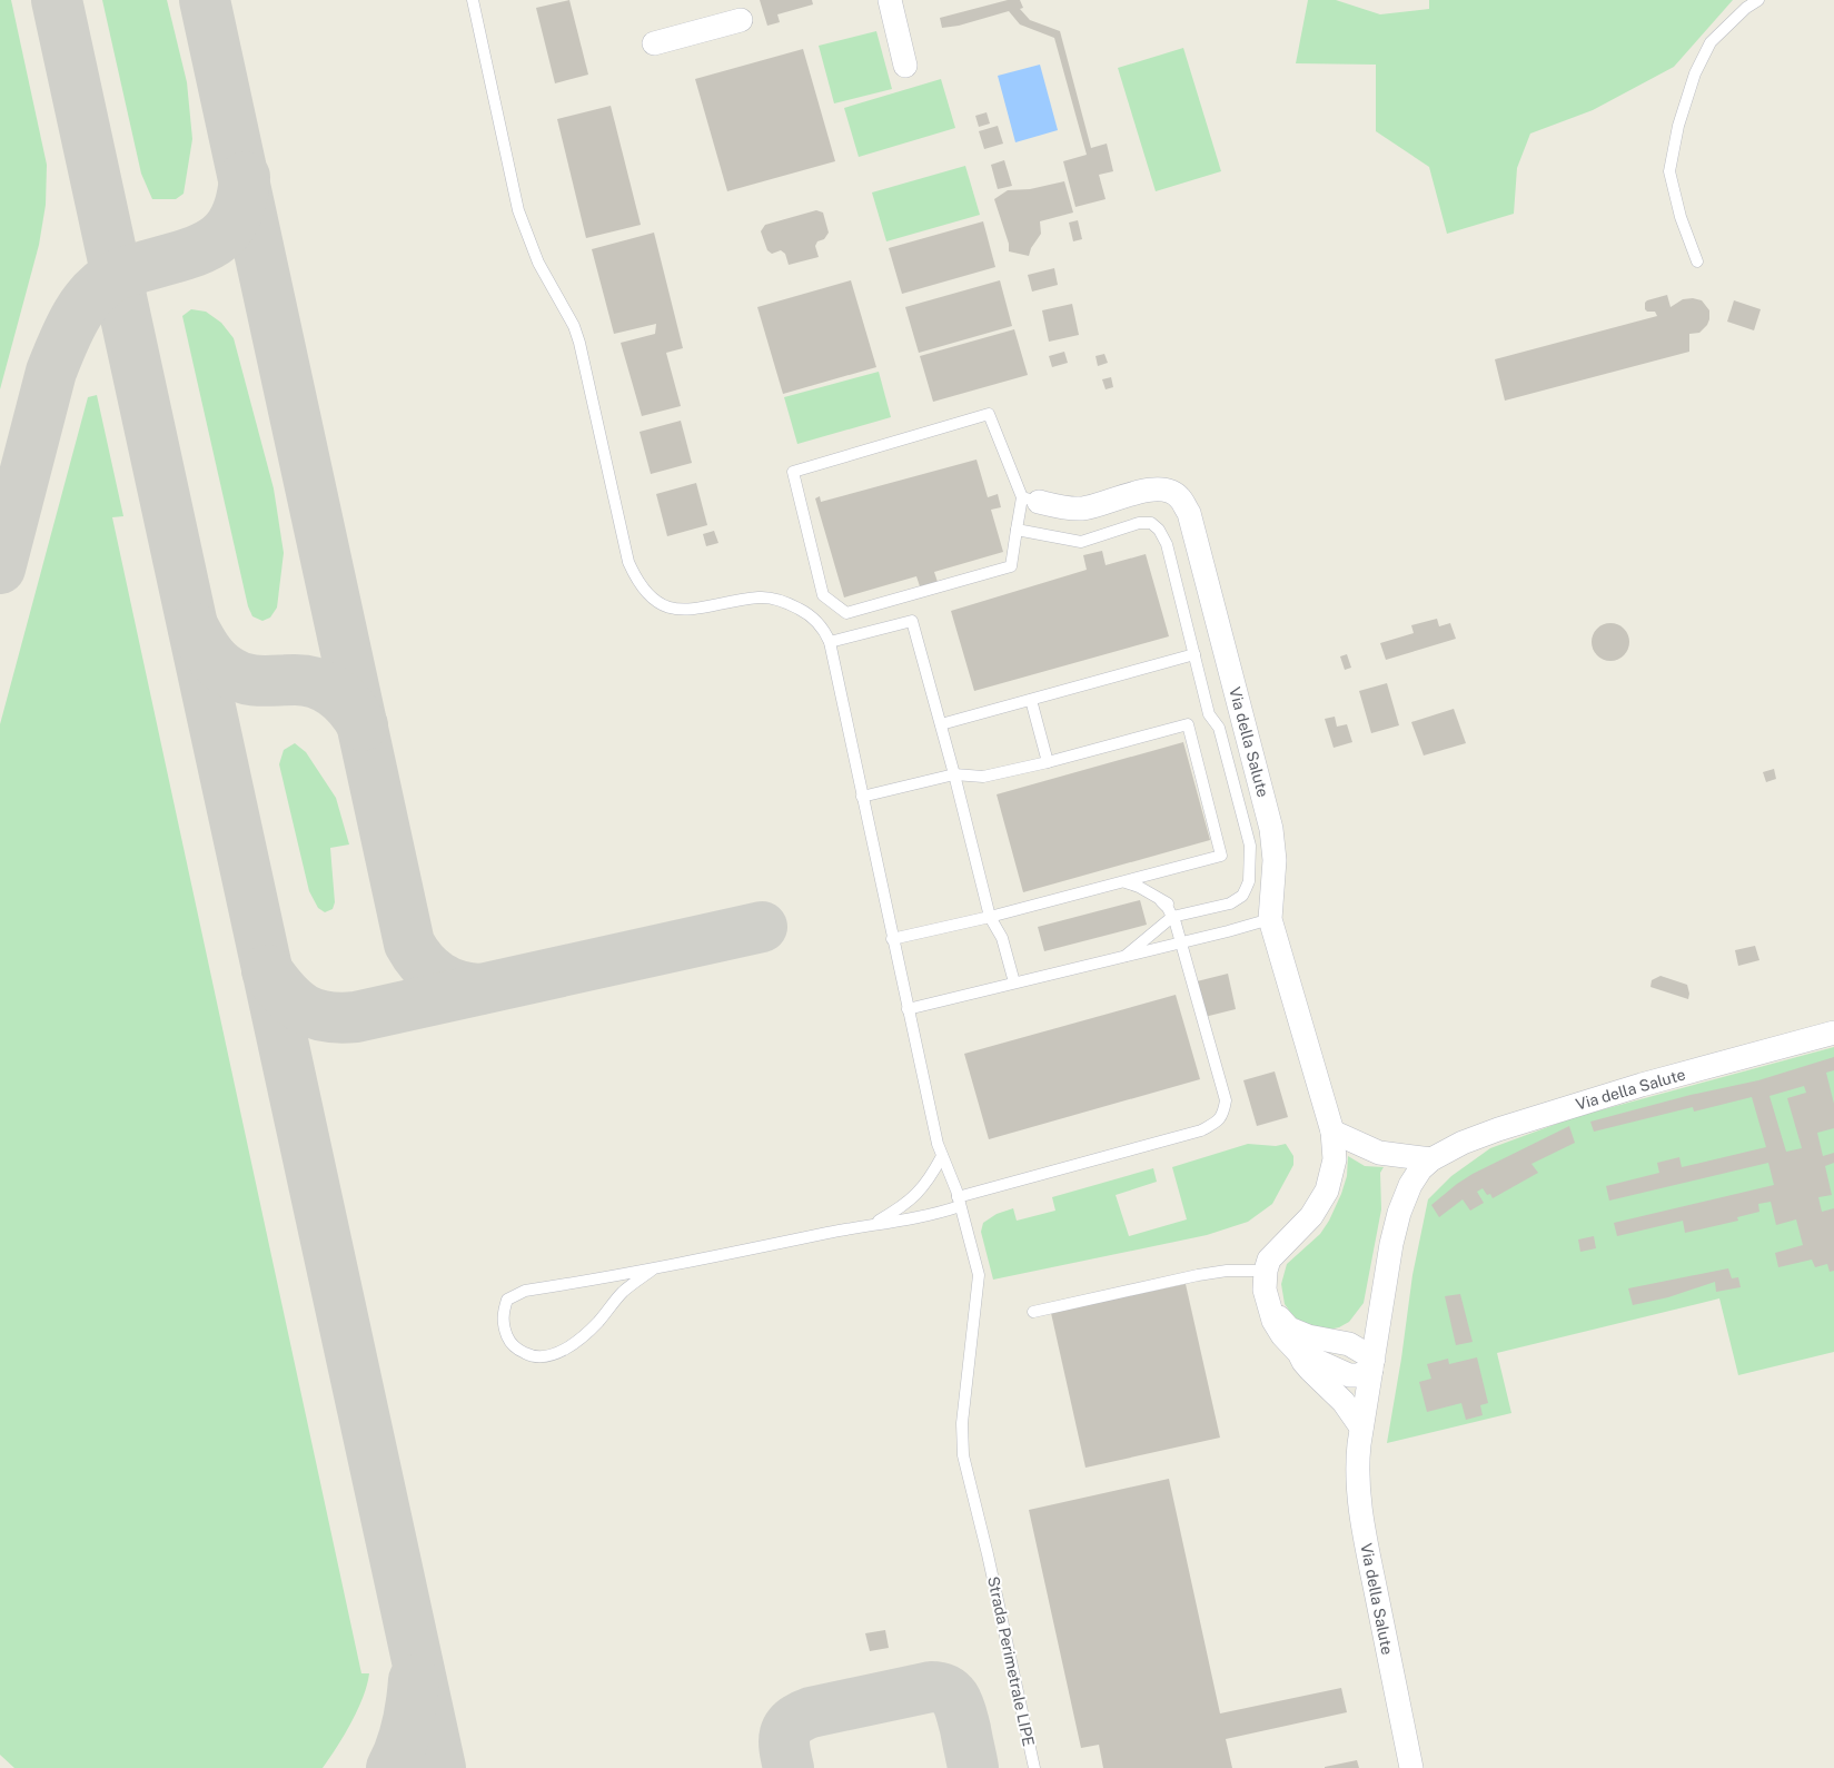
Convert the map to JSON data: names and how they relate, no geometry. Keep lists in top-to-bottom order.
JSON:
{
  "streets": {
    "street": ["Via della Salute"],
    "lane": ["Strada Perimetrale LIPE"]
  }
}
